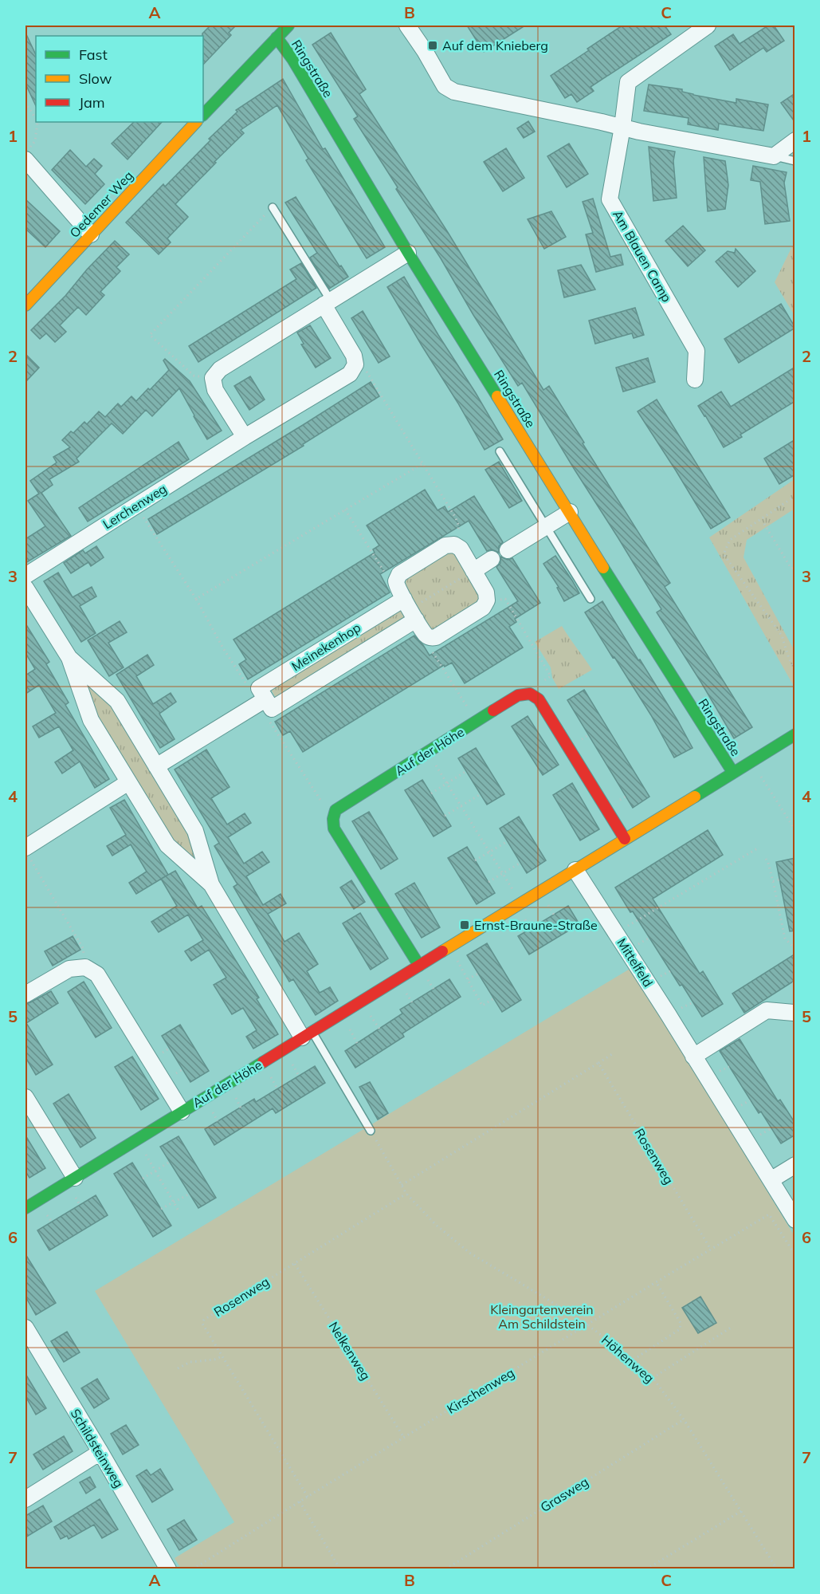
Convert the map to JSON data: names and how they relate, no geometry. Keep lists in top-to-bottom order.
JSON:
{
  "streets": {
    "street": [
      "Ringstraße",
      "Oedemer Weg",
      "Am Blauen Camp",
      "Lerchenweg",
      "Meinekenhop",
      "Auf der Höhe",
      "Mittelfeld",
      "Schildsteinweg"
    ],
    "path": [
      "Rosenweg",
      "Nelkenweg",
      "Höhenweg",
      "Kirschenweg",
      "Grasweg"
    ]
  },
  "crossings": [
    ["Ringstraße", "Auf der Höhe"],
    ["Auf der Höhe", "Mittelfeld"],
    ["Rosenweg", "Nelkenweg"],
    ["Rosenweg", "Höhenweg"],
    ["Rosenweg", "Kirschenweg"],
    ["Nelkenweg", "Kirschenweg"],
    ["Höhenweg", "Kirschenweg"],
    ["Höhenweg", "Grasweg"]
  ],
  "parks": ["Kleingartenverein Am Schildstein"],
  "places": {
    "transit": ["Auf dem Knieberg", "Ernst-Braune-Straße"]
  },
  "legend": ["Fast", "Slow", "Jam"],
  "grid": {
    "columns": ["A", "B", "C"],
    "rows": [
      "1",
      "2",
      "3",
      "4",
      "5",
      "6",
      "7"
    ]
  }
}
